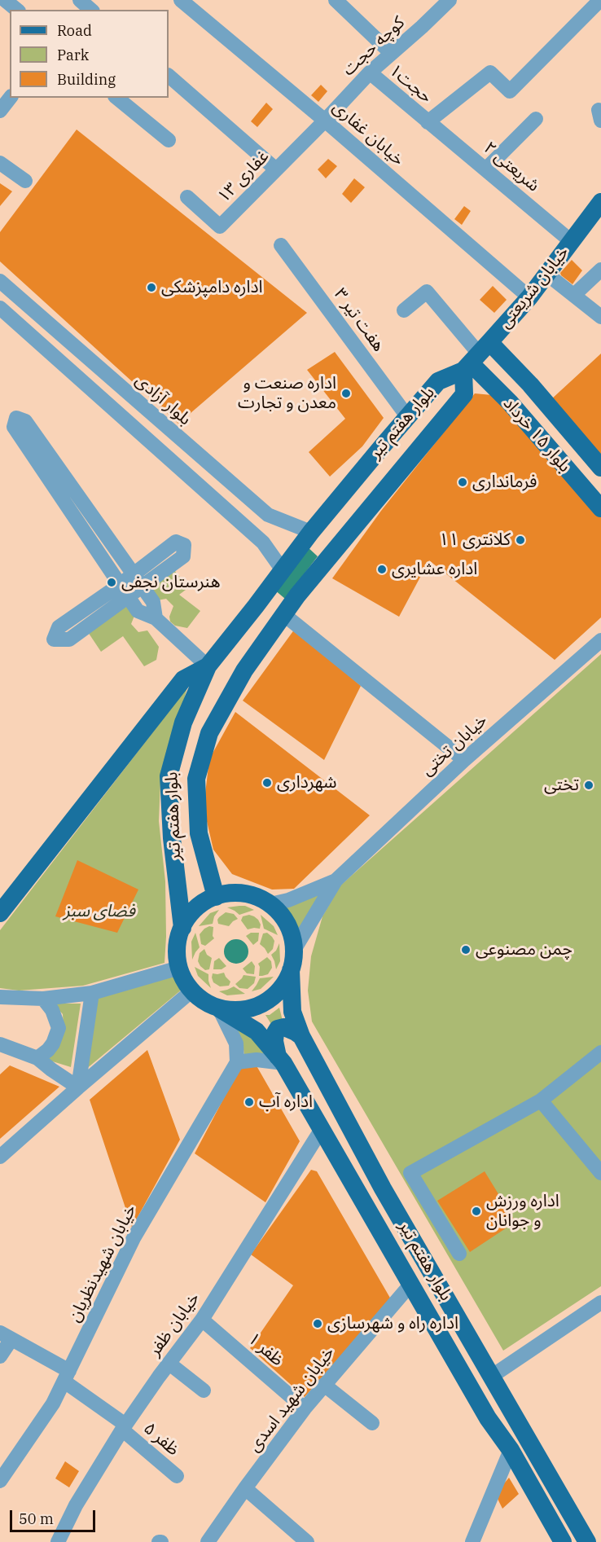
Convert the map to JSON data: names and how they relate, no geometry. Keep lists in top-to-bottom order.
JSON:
{
  "streets": {
    "main road": ["خیابان شریعتی", "بلوار هفتم تیر", "بلوار ۱۵ خرداد"],
    "street": [
      "کوچه حجت",
      "حجت۱",
      "خیابان غفاری",
      "شریعتی ۲",
      "غفاری ۱۳",
      "هفت تیر ۳",
      "بلوار آزادی",
      "خیابان تختی",
      "خیابان شهیدنظریان",
      "خیابان ظفر",
      "ظفر ۱",
      "خیابان شهید اسدی",
      "ظفر ۵"
    ]
  },
  "crossings": [
    ["کوچه حجت", "حجت۱"],
    ["کوچه حجت", "خیابان غفاری"],
    ["کوچه حجت", "غفاری ۱۳"],
    ["حجت۱", "شریعتی ۲"],
    ["خیابان غفاری", "غفاری ۱۳"],
    ["خیابان غفاری", "خیابان شریعتی"],
    ["شریعتی ۲", "خیابان شریعتی"],
    ["خیابان شریعتی", "بلوار هفتم تیر"],
    ["خیابان شریعتی", "بلوار ۱۵ خرداد"],
    ["هفت تیر ۳", "بلوار هفتم تیر"],
    ["بلوار آزادی", "بلوار هفتم تیر"],
    ["بلوار هفتم تیر", "بلوار ۱۵ خرداد"],
    ["بلوار هفتم تیر", "خیابان ظفر"],
    ["بلوار هفتم تیر", "خیابان شهید اسدی"],
    ["خیابان شهیدنظریان", "ظفر ۵"],
    ["خیابان ظفر", "ظفر ۱"],
    ["خیابان ظفر", "ظفر ۵"],
    ["ظفر ۱", "خیابان شهید اسدی"]
  ],
  "parks": ["فضای سبز"],
  "places": [
    "اداره دامپزشکی",
    "اداره صنعت و معدن و تجارت",
    "فرمانداری",
    "کلانتری ۱۱",
    "اداره عشایری",
    "هنرستان نجفی",
    "شهرداری",
    "تختی",
    "چمن مصنوعی",
    "اداره آب",
    "اداره ورزش و جوانان",
    "اداره راه و شهرسازی"
  ],
  "legend": ["Road", "Park", "Building"],
  "scale_bar": "50 m"
}
